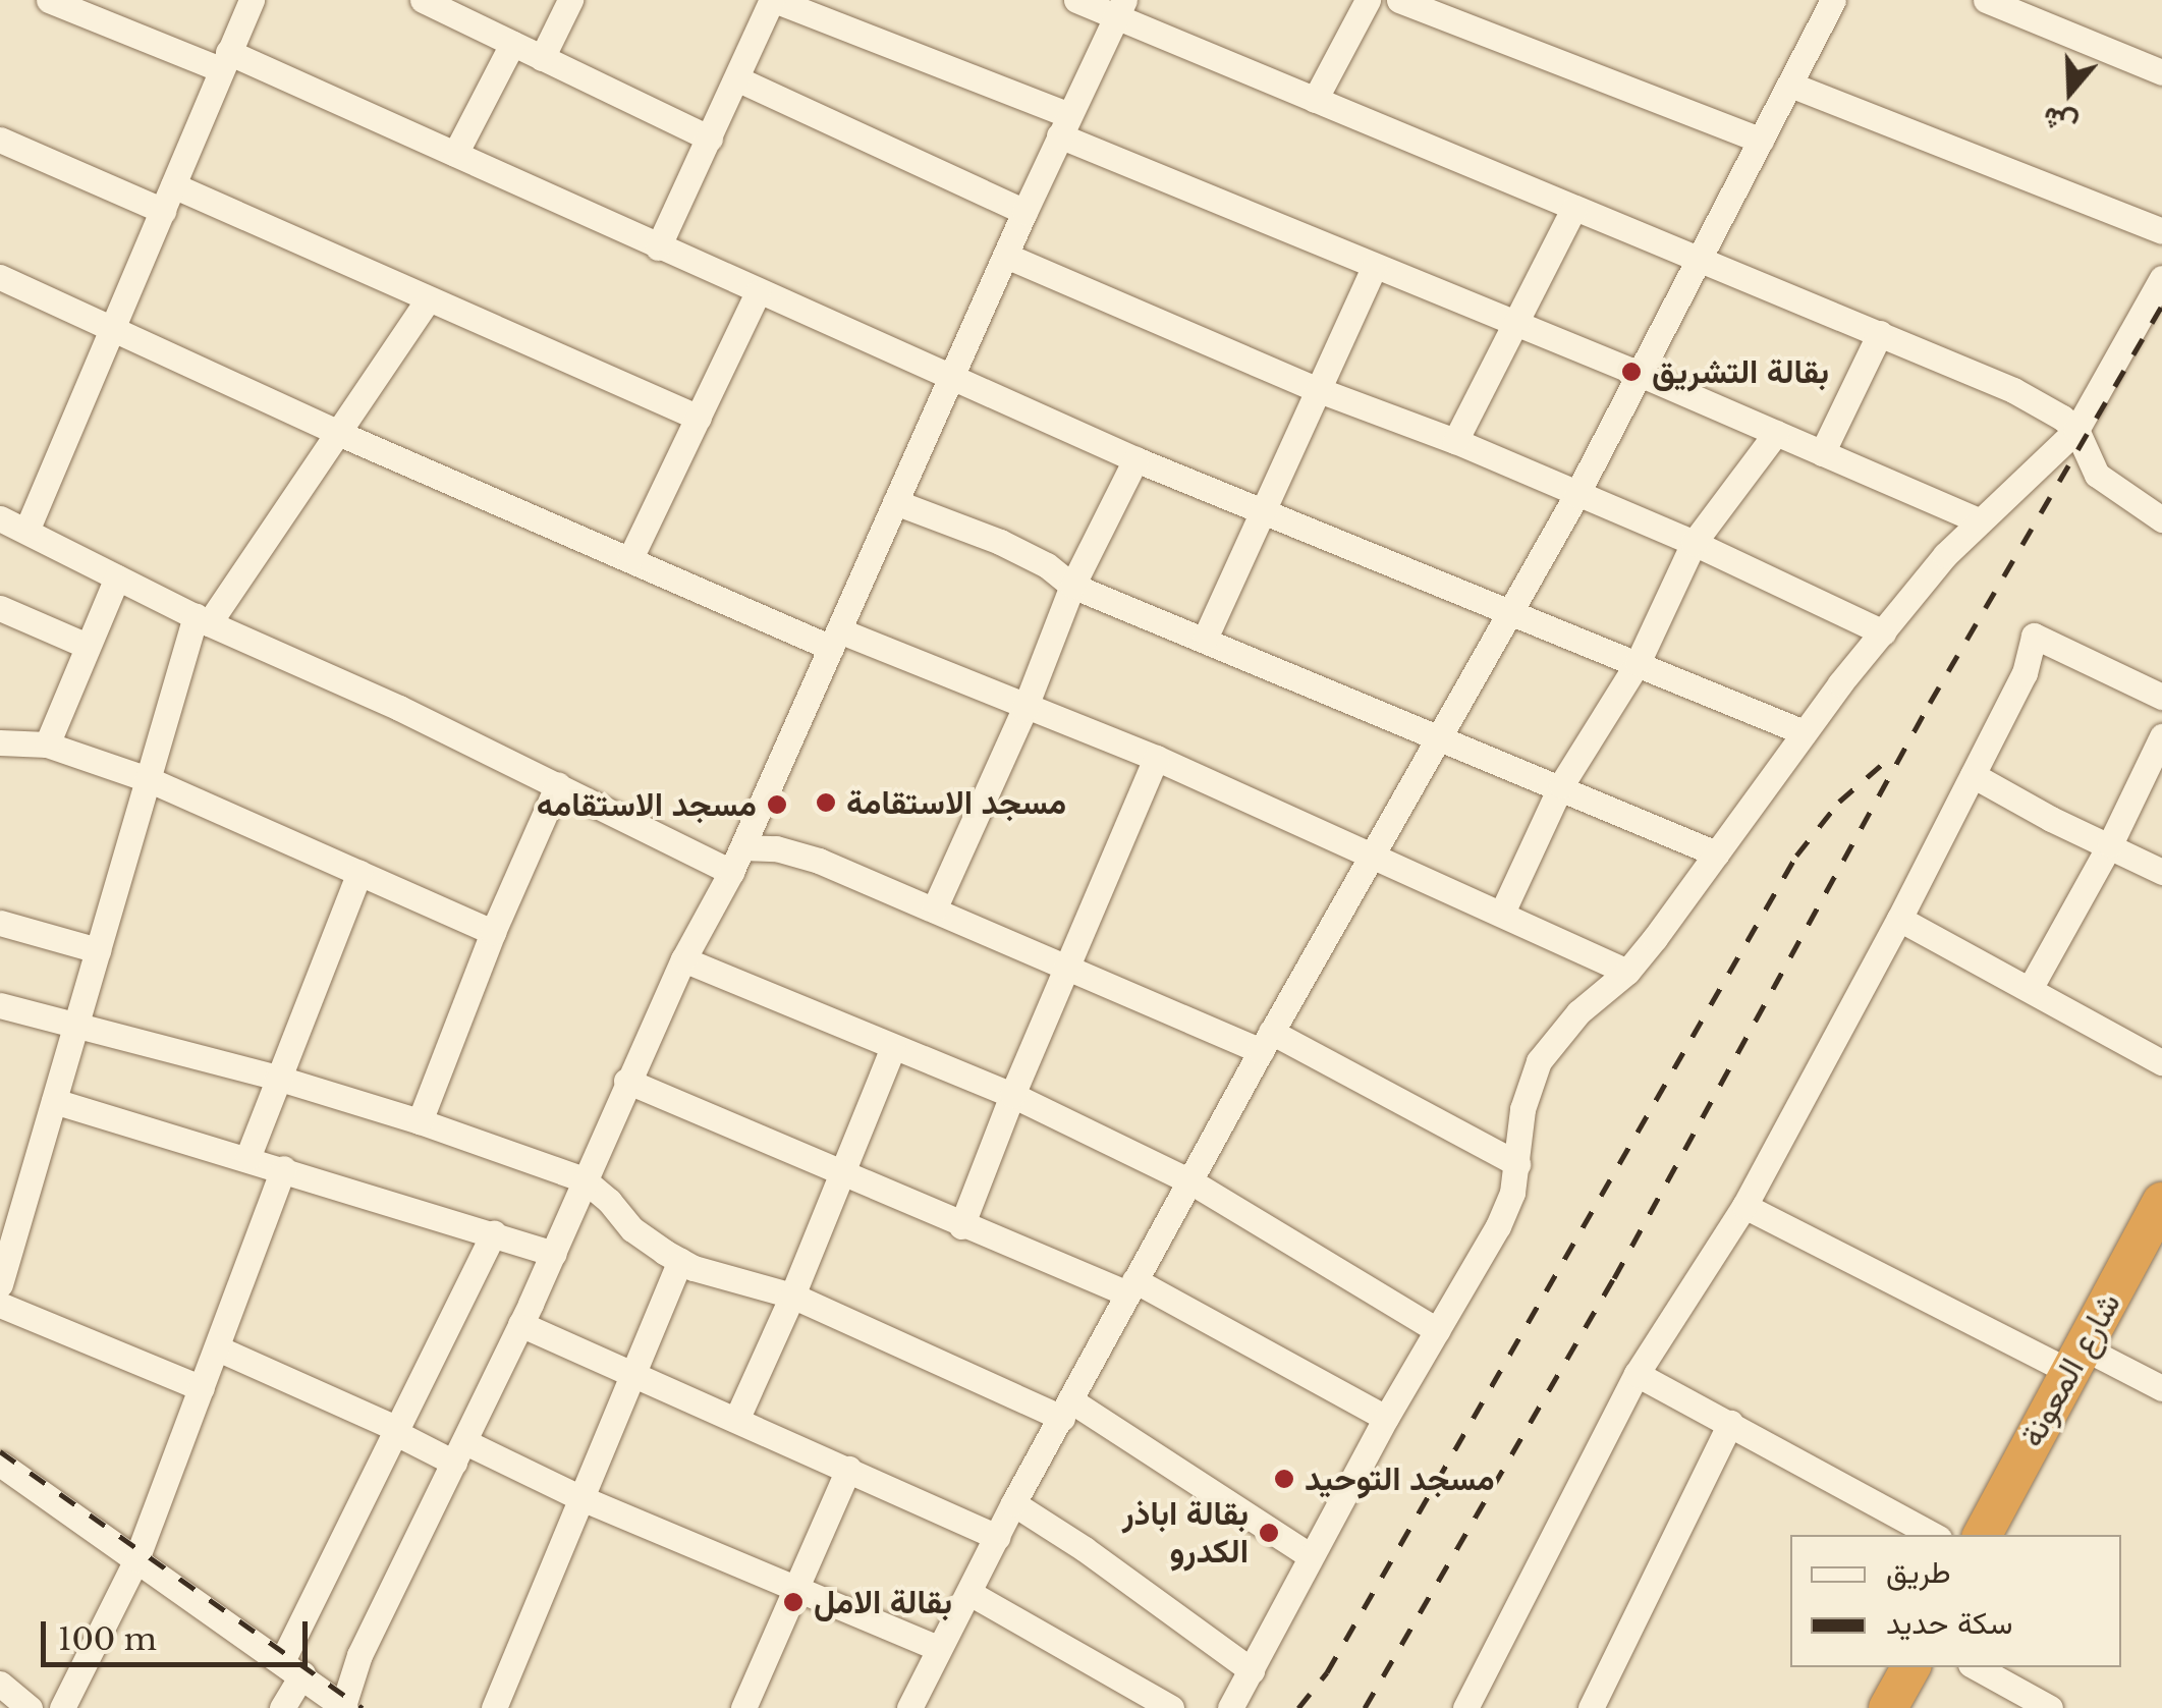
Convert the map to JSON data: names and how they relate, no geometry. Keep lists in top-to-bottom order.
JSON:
{
  "streets": {
    "highway": ["شارع المعونة"]
  },
  "places": [
    "بقالة التشريق",
    "مسجد الاستقامة",
    "مسجد الاستقامه",
    "مسجد التوحيد",
    "بقالة اباذر الكدرو",
    "بقالة الامل"
  ],
  "legend": ["طريق", "سكة حديد"],
  "scale_bar": "100 m",
  "north": "bottom"
}
